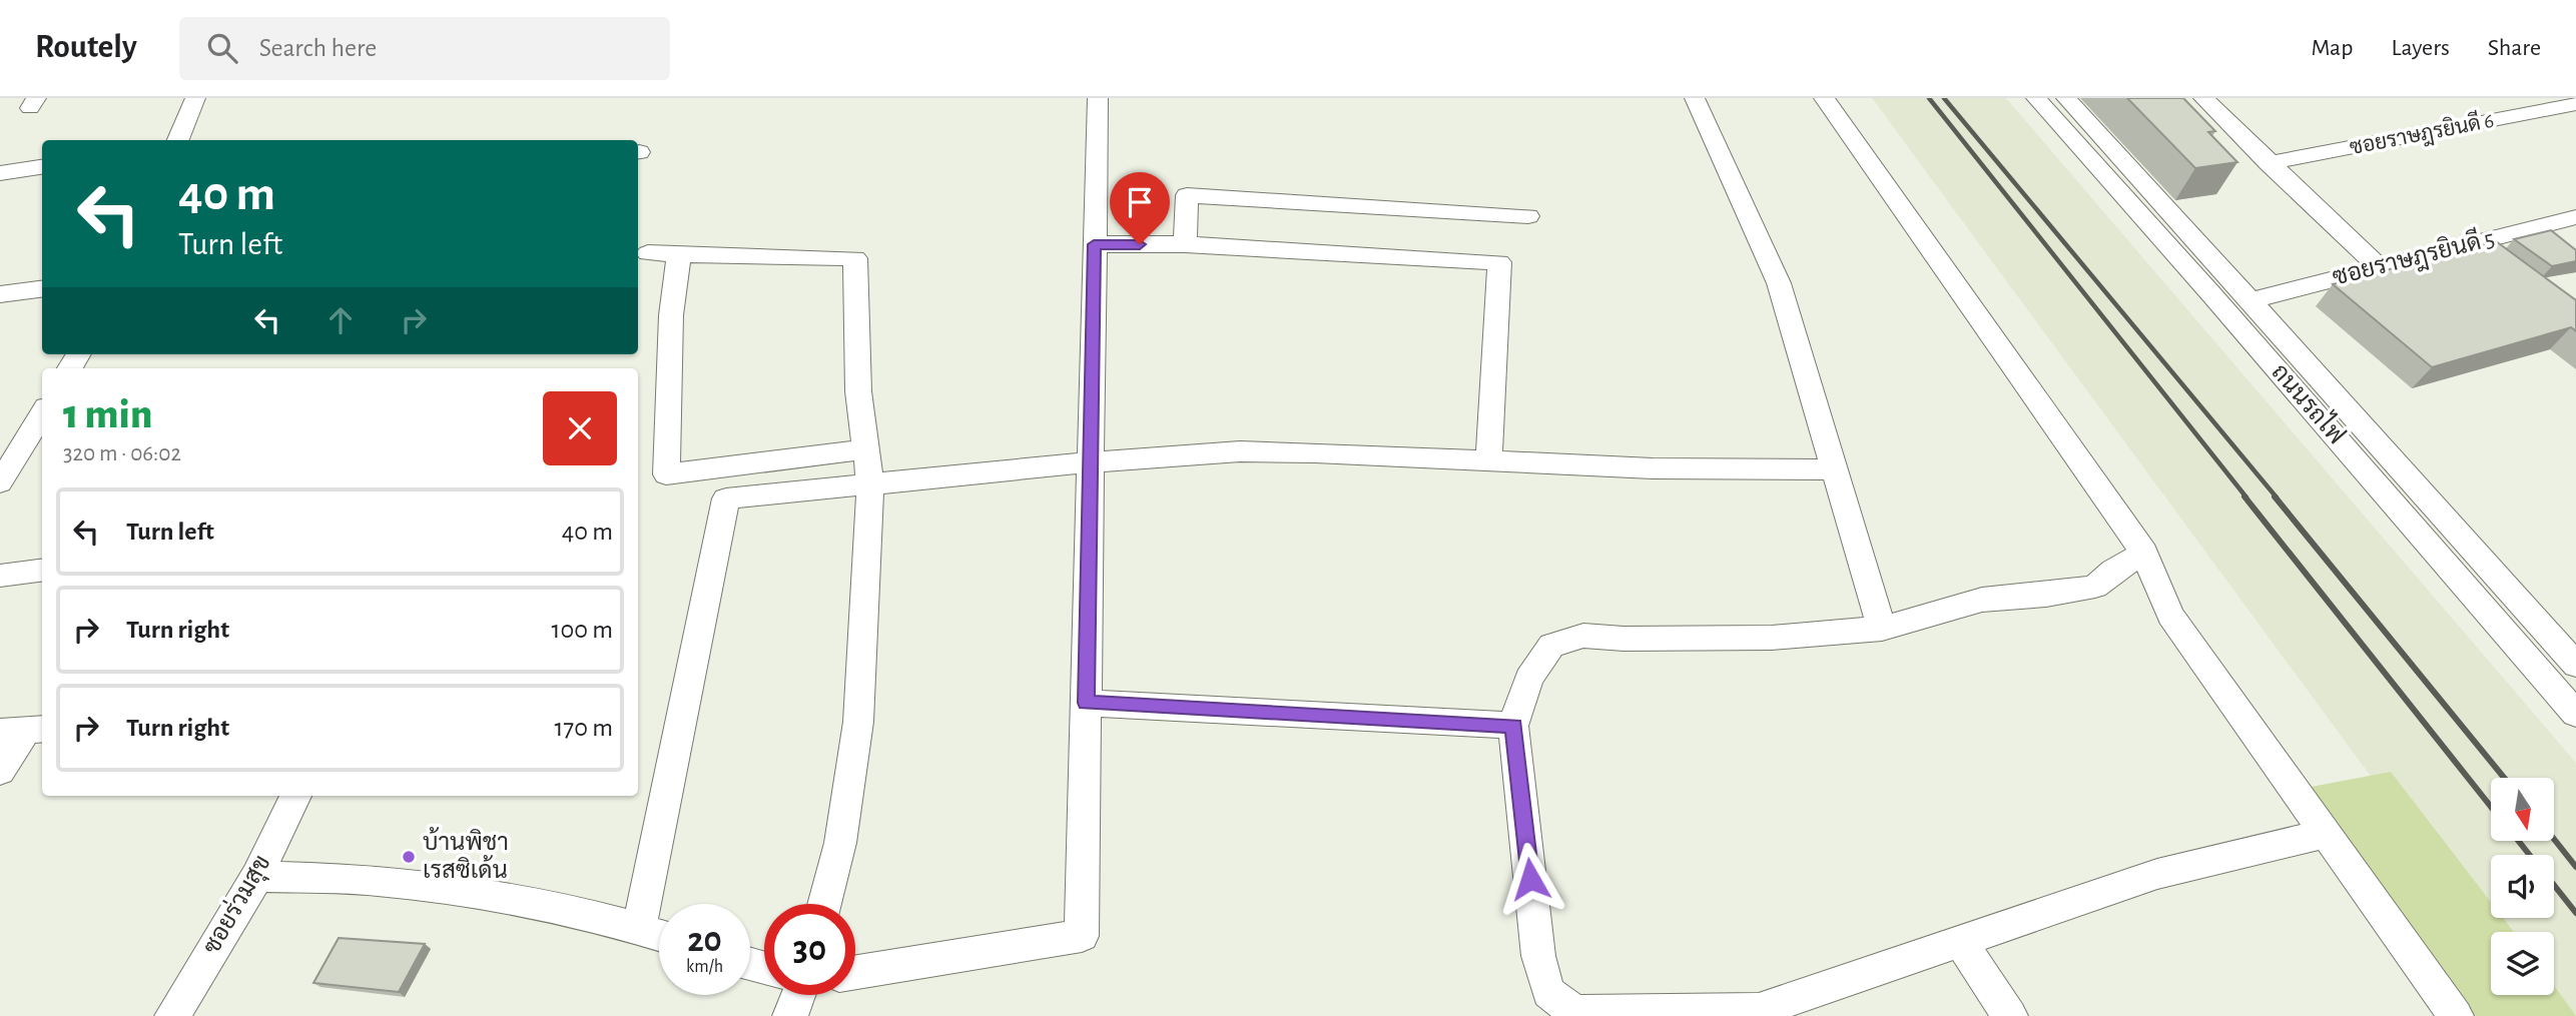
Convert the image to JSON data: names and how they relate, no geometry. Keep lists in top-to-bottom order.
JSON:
{
  "streets": {
    "street": [
      "ซอยราษฎรยินดี 6",
      "ซอยราษฎรยินดี 5",
      "ถนนรถไฟ",
      "ซอยร่วมสุข"
    ]
  },
  "crossings": [
    ["ซอยราษฎรยินดี 5", "ถนนรถไฟ"]
  ],
  "places": ["บ้านพิชา เรสซิเด้น"],
  "north": "bottom",
  "page": {
    "header": "Routely",
    "search": "Search here",
    "nav": ["Map", "Layers", "Share"],
    "turn": ["40 m", "Turn left"],
    "heading": ["1 min", "320 m · 06:02"],
    "list": [
      {
        "name": "Turn left",
        "value": "40 m"
      },
      {
        "name": "Turn right",
        "value": "100 m"
      },
      {
        "name": "Turn right",
        "value": "170 m"
      }
    ],
    "speed": "20 km/h",
    "limit": "30"
  }
}
